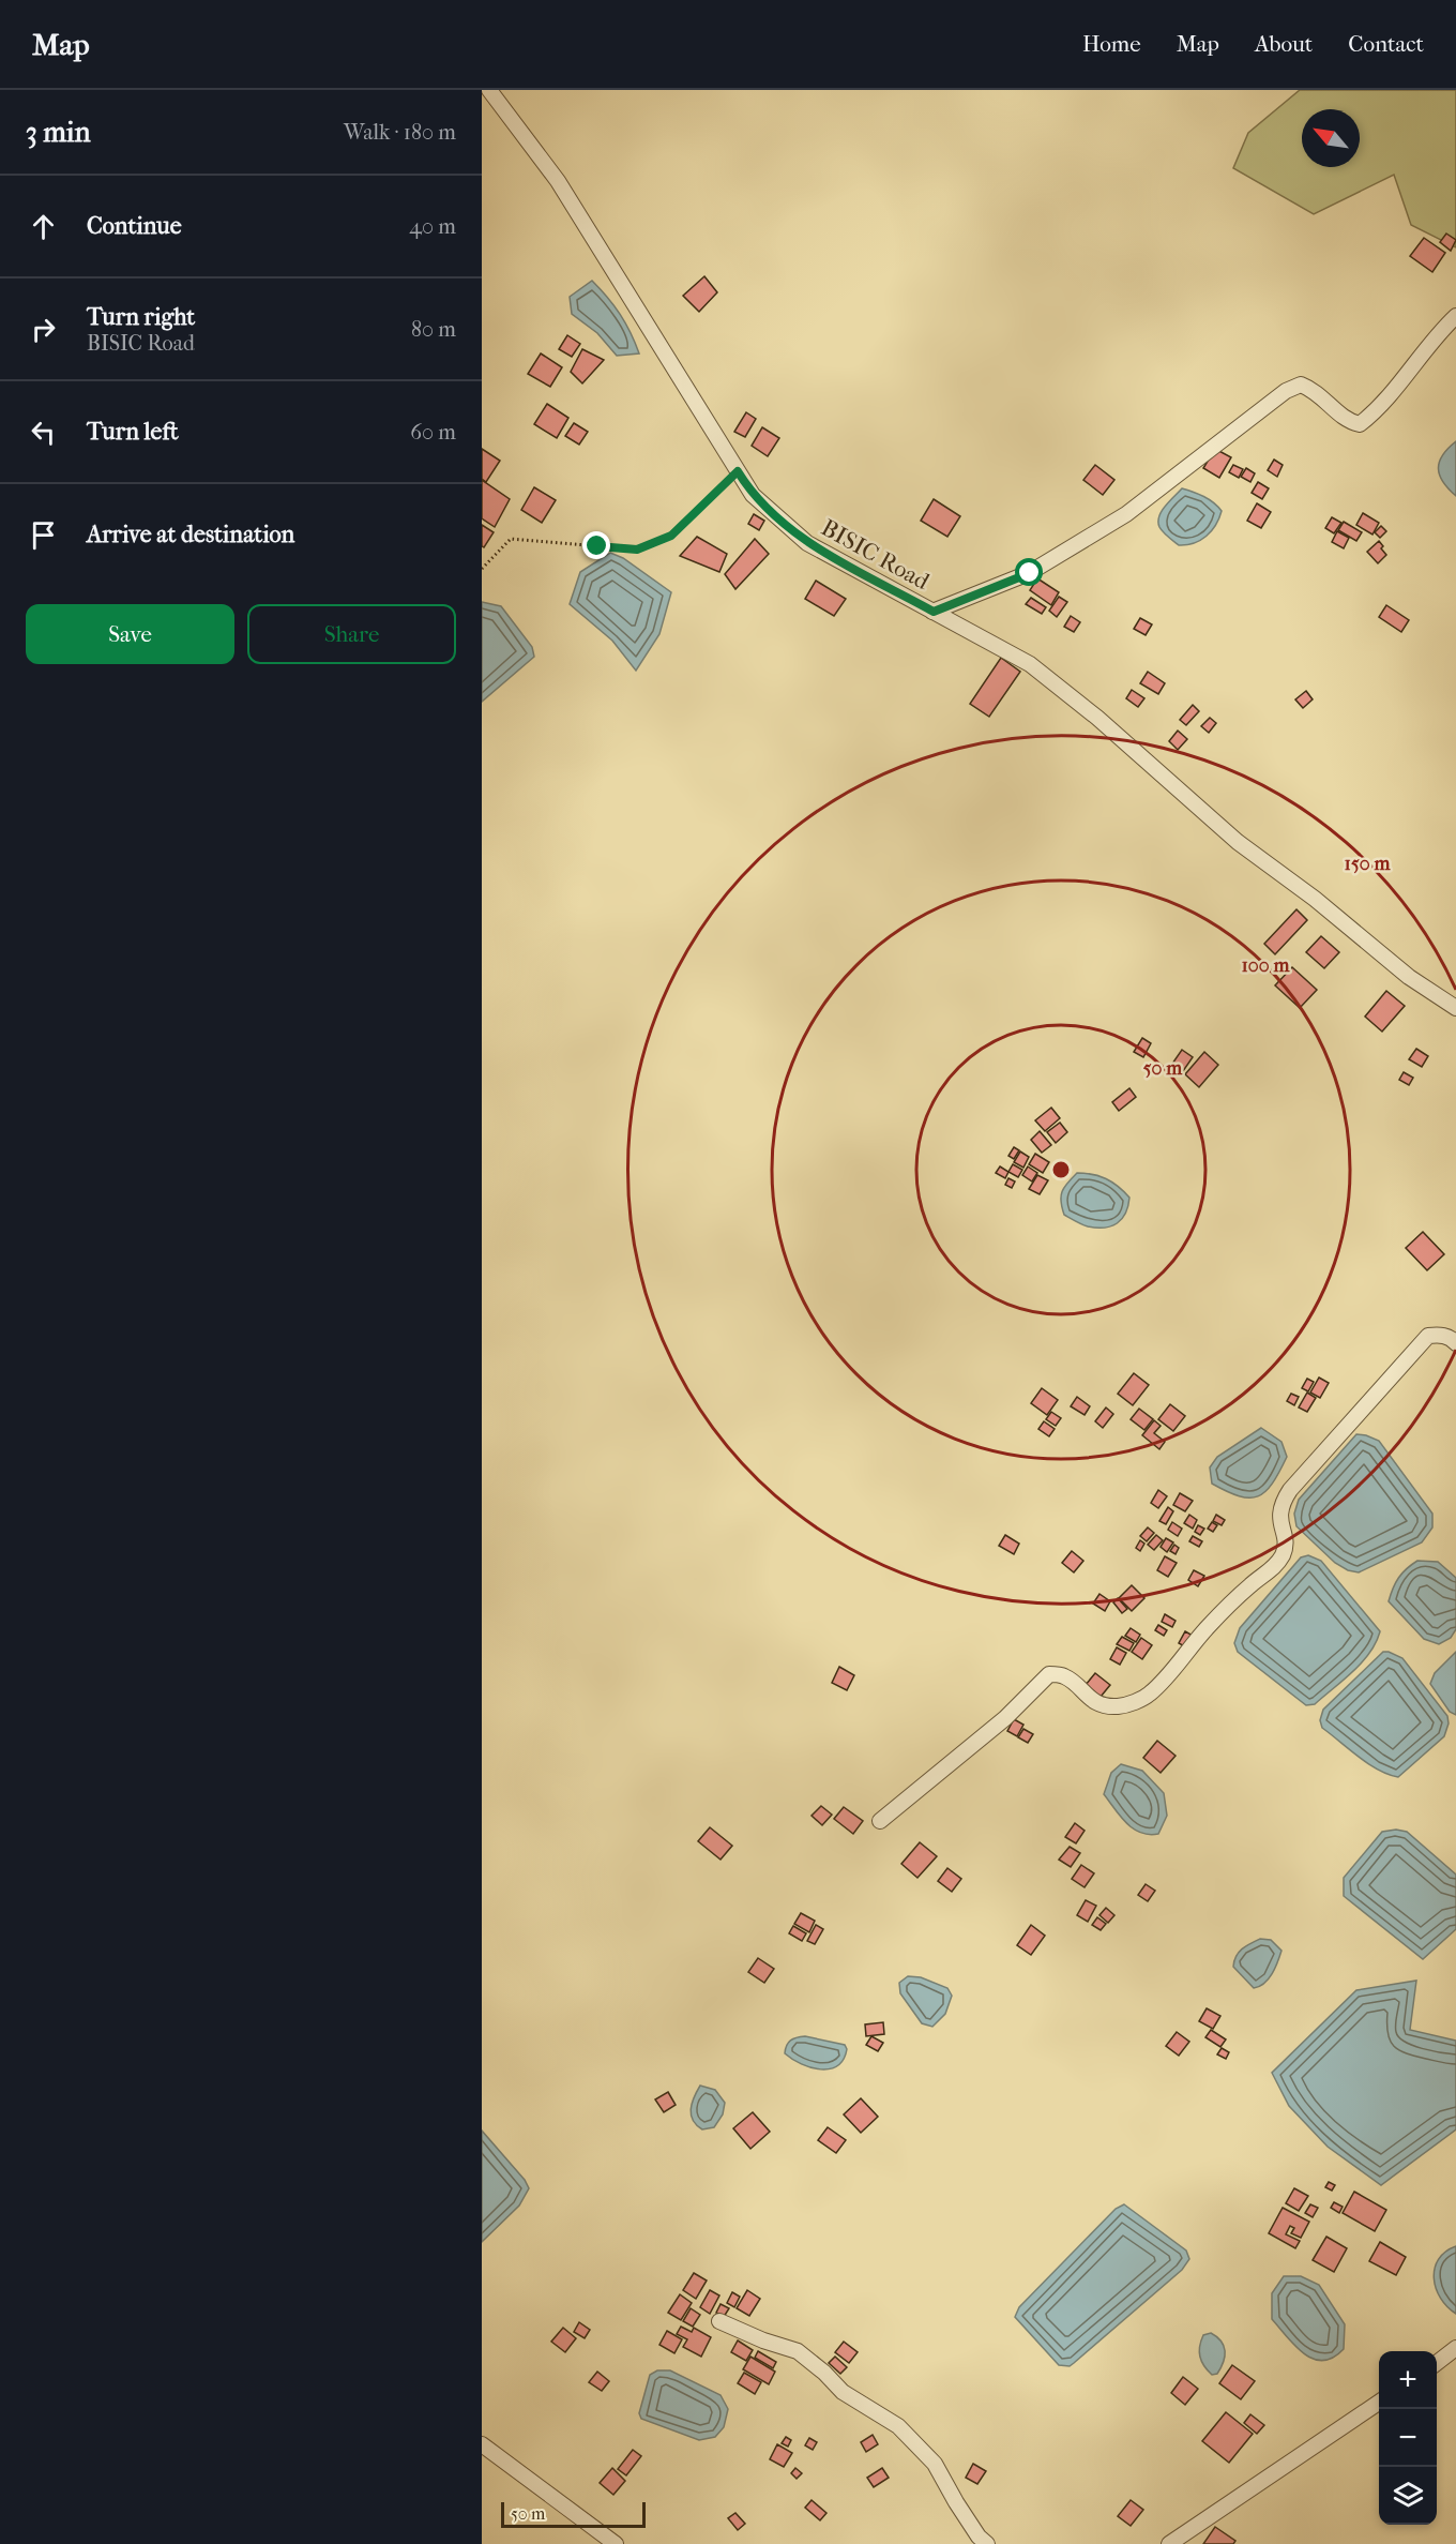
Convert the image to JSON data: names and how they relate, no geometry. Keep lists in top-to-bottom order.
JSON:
{
  "streets": {
    "street": ["BISIC Road"]
  },
  "scale_bar": "50 m",
  "north": "top left",
  "page": {
    "header": "Map",
    "nav": [
      "Home",
      "Map",
      "About",
      "Contact"
    ],
    "heading": ["3 min", "Walk · 180 m"],
    "list": [
      ["Continue", "40 m"],
      ["Turn right", "BISIC Road", "80 m"],
      ["Turn left", "60 m"],
      "Arrive at destination"
    ],
    "buttons": ["Save", "Share"],
    "map_buttons": ["+", "−"],
    "scale": "50 m"
  },
  "rings": ["150 m", "100 m", "50 m"]
}
